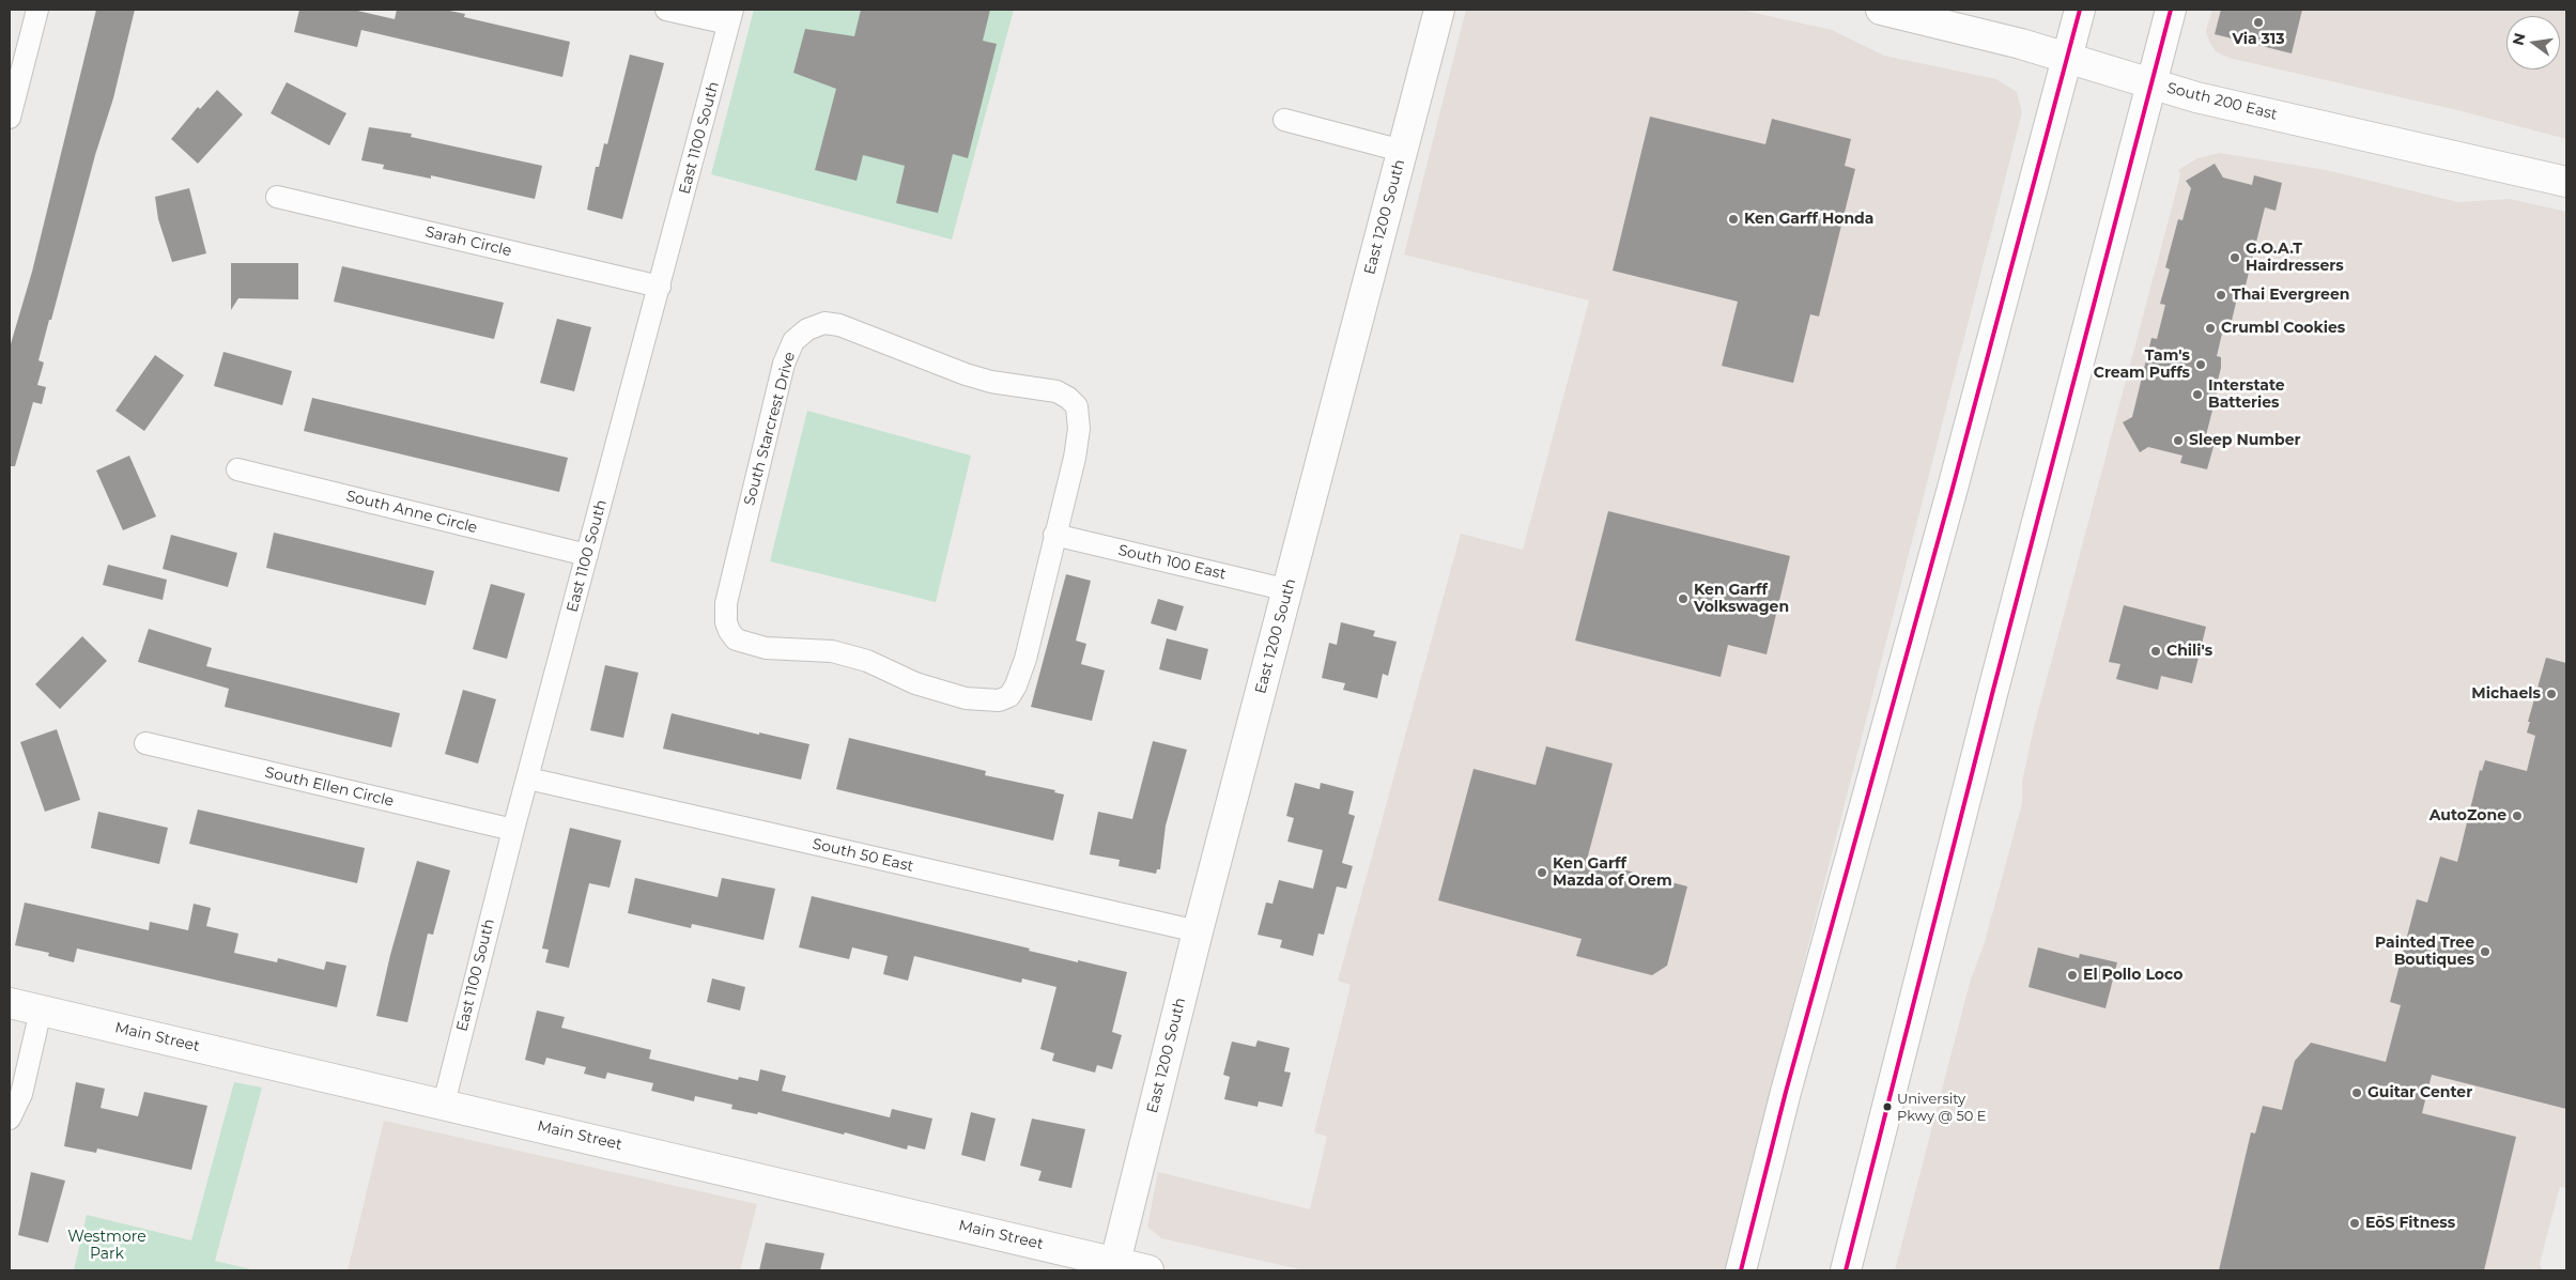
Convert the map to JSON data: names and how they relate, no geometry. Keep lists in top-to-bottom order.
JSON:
{
  "streets": {
    "street": [
      "South 200 East",
      "East 1100 South",
      "East 1200 South",
      "Sarah Circle",
      "South Starcrest Drive",
      "South Anne Circle",
      "South 100 East",
      "South Ellen Circle",
      "South 50 East",
      "Main Street"
    ]
  },
  "crossings": [
    ["East 1100 South", "Sarah Circle"],
    ["East 1100 South", "South Anne Circle"],
    ["East 1100 South", "South Ellen Circle"],
    ["East 1100 South", "South 50 East"],
    ["East 1100 South", "Main Street"],
    ["East 1200 South", "South 100 East"],
    ["East 1200 South", "South 50 East"],
    ["East 1200 South", "Main Street"],
    ["South Starcrest Drive", "South 100 East"]
  ],
  "parks": ["Westmore Park"],
  "places": [
    "Via 313",
    "Ken Garff Honda",
    "G.O.A.T Hairdressers",
    "Thai Evergreen",
    "Crumbl Cookies",
    "Tam's Cream Puffs",
    "Interstate Batteries",
    "Sleep Number",
    "Ken Garff Volkswagen",
    "Chili's",
    "Michaels",
    "AutoZone",
    "Ken Garff Mazda of Orem",
    "Painted Tree Boutiques",
    "El Pollo Loco",
    "Guitar Center",
    "University Pkwy @ 50 E",
    "EōS Fitness"
  ],
  "north": "left"
}
